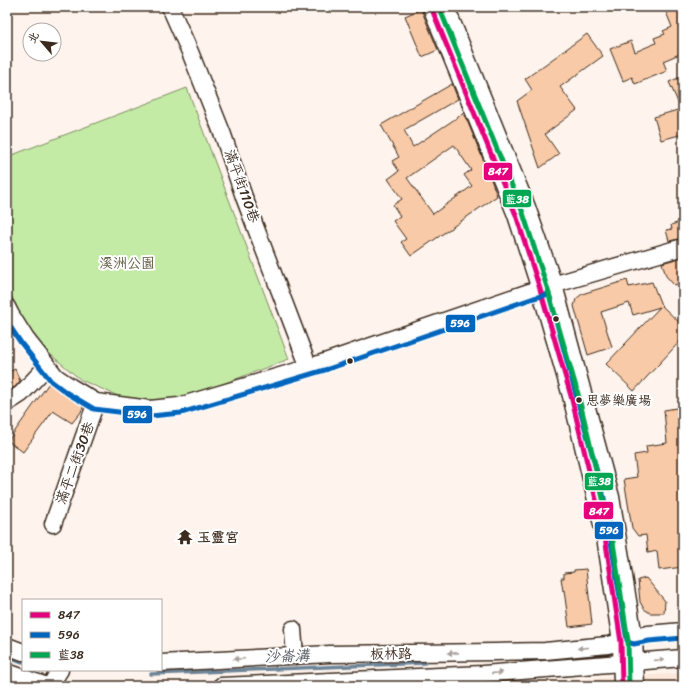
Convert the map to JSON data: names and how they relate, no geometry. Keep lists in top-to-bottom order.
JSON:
{
  "streets": {
    "street": ["滿平街110巷", "滿平二街30巷", "板林路"]
  },
  "water": ["沙崙溝"],
  "parks": ["溪洲公園"],
  "places": {
    "other": ["思夢樂廣場"],
    "temple": ["玉靈宮"]
  },
  "lines": ["transit line 847", "transit line 藍38", "transit line 596"],
  "legend": ["847", "596", "藍38"],
  "north": "top left"
}
